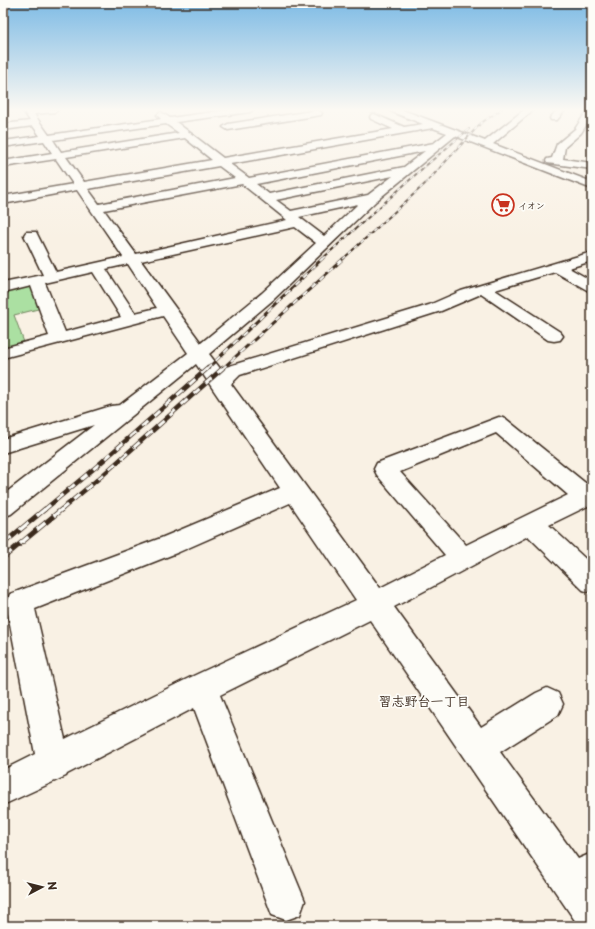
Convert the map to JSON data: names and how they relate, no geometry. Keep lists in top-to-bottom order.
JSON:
{
  "districts": ["習志野台一丁目"],
  "places": {
    "supermarket": ["イオン"]
  },
  "north": "right"
}
